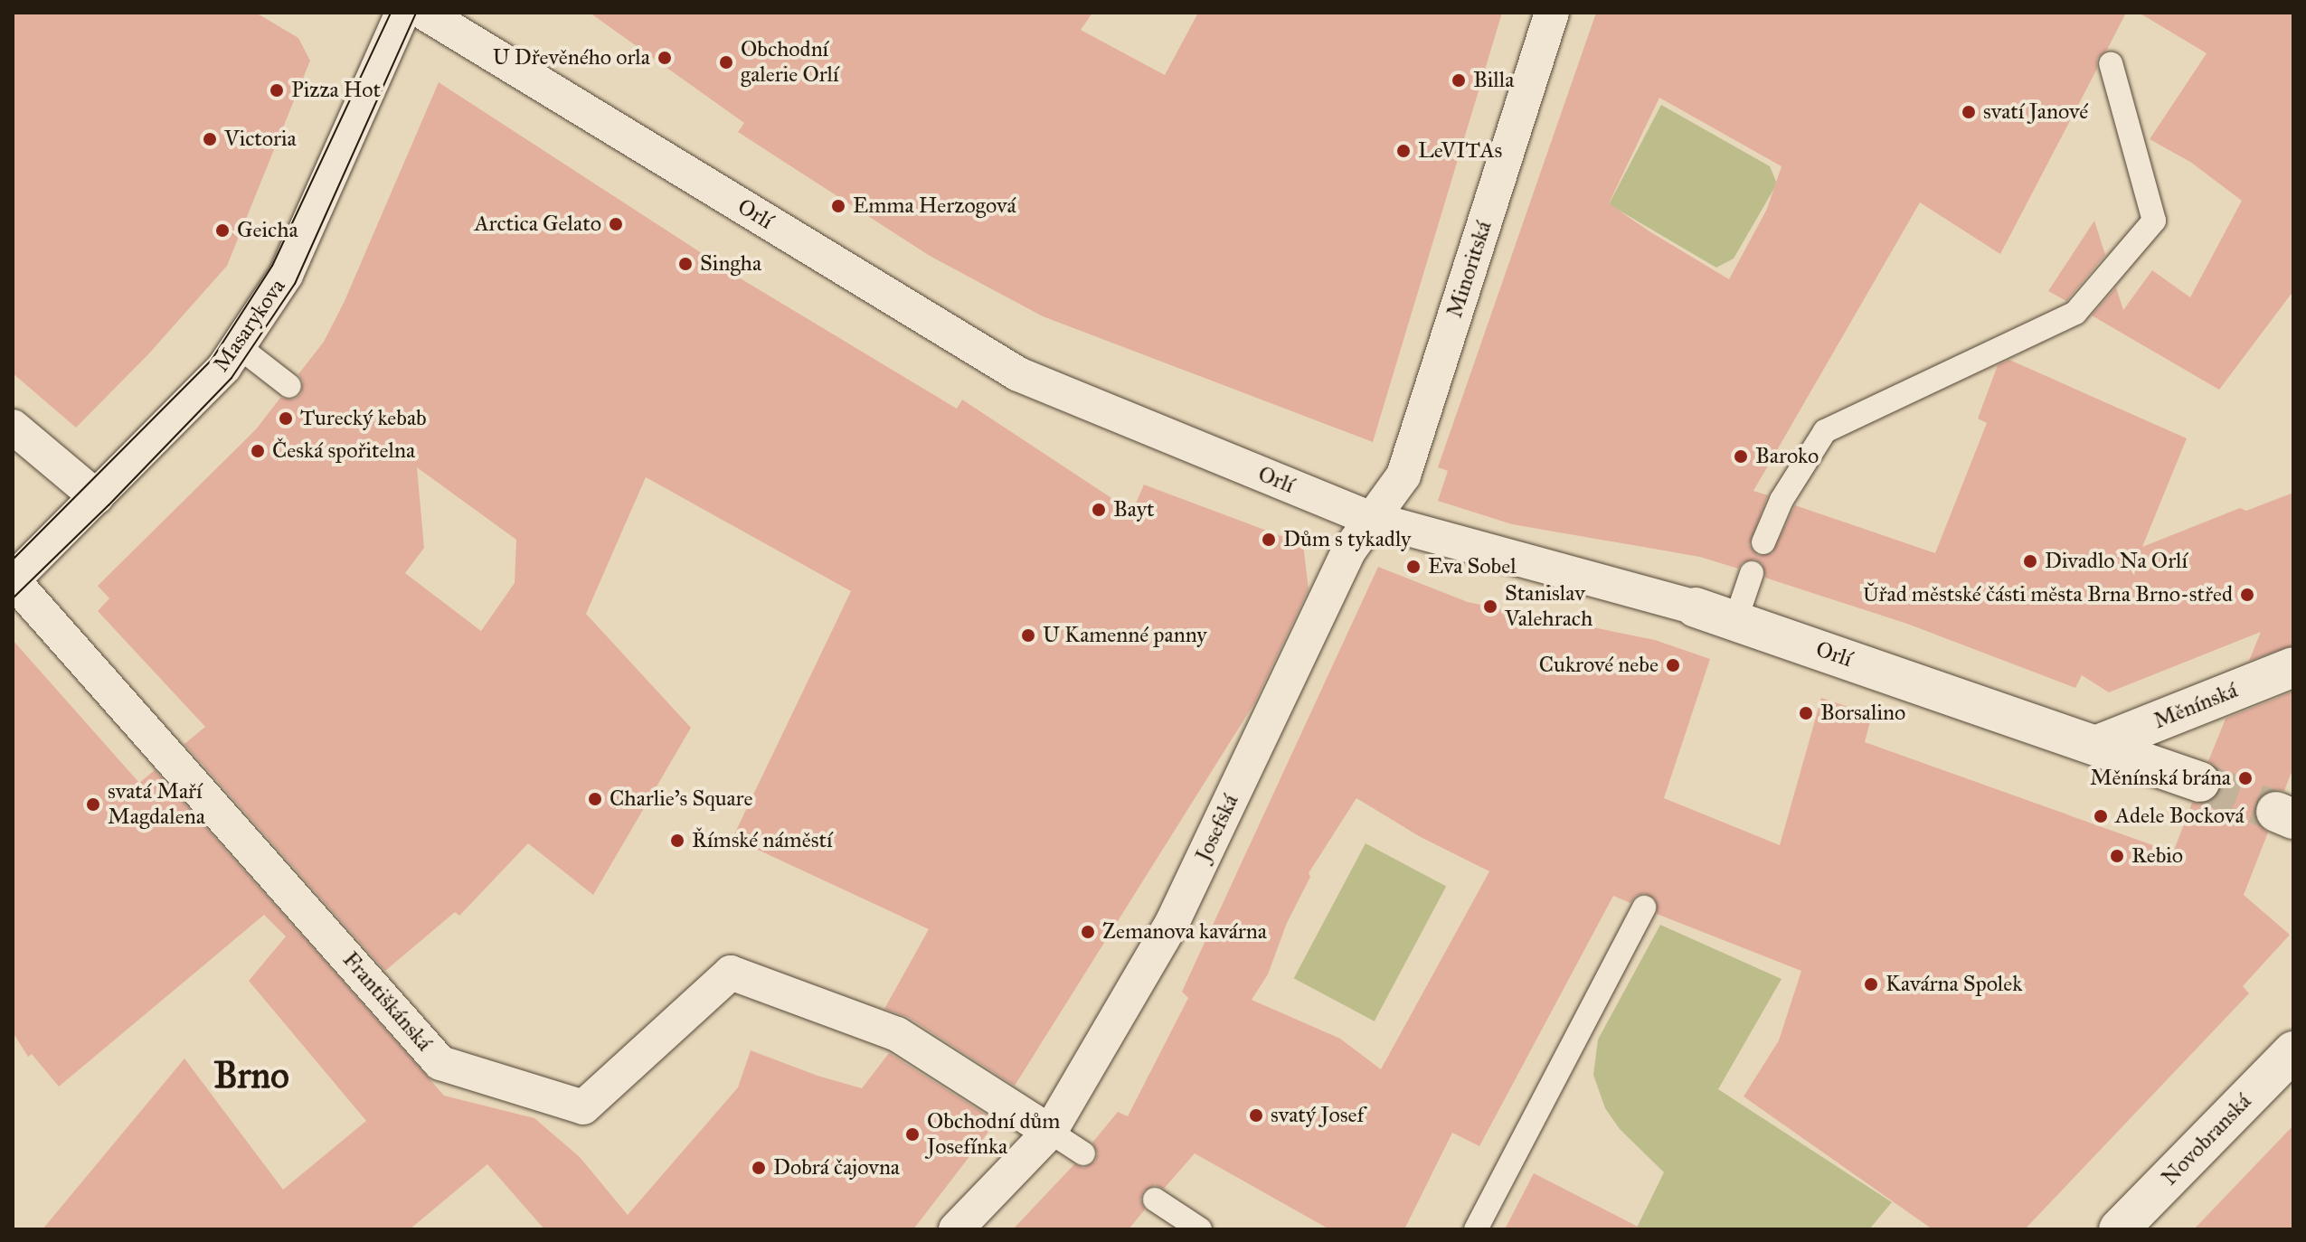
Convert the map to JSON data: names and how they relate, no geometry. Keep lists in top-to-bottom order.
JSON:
{
  "streets": {
    "street": [
      "Orlí",
      "Minoritská",
      "Masarykova",
      "Měnínská",
      "Josefská",
      "Františkánská",
      "Novobranská"
    ]
  },
  "crossings": [
    ["Orlí", "Minoritská"],
    ["Orlí", "Měnínská"],
    ["Orlí", "Josefská"],
    ["Minoritská", "Josefská"],
    ["Masarykova", "Františkánská"],
    ["Josefská", "Františkánská"]
  ],
  "districts": ["Brno"],
  "places": [
    "U Dřevěného orla",
    "Obchodní galerie Orlí",
    "Billa",
    "Pizza Hot",
    "svatí Janové",
    "Victoria",
    "LeVITAs",
    "Emma Herzogová",
    "Arctica Gelato",
    "Geicha",
    "Singha",
    "Turecký kebab",
    "Česká spořitelna",
    "Baroko",
    "Bayt",
    "Dům s tykadly",
    "Divadlo Na Orlí",
    "Eva Sobel",
    "Ǔřad městské části města Brna Brno-střed",
    "Stanislav Valehrach",
    "U Kamenné panny",
    "Cukrové nebe",
    "Borsalino",
    "Měnínská brána",
    "Charlie's Square",
    "svatá Maří Magdalena",
    "Adele Bocková",
    "Římské náměstí",
    "Rebio",
    "Zemanova kavárna",
    "Kavárna Spolek",
    "svatý Josef",
    "Obchodní dům Josefínka",
    "Dobrá čajovna"
  ]
}
